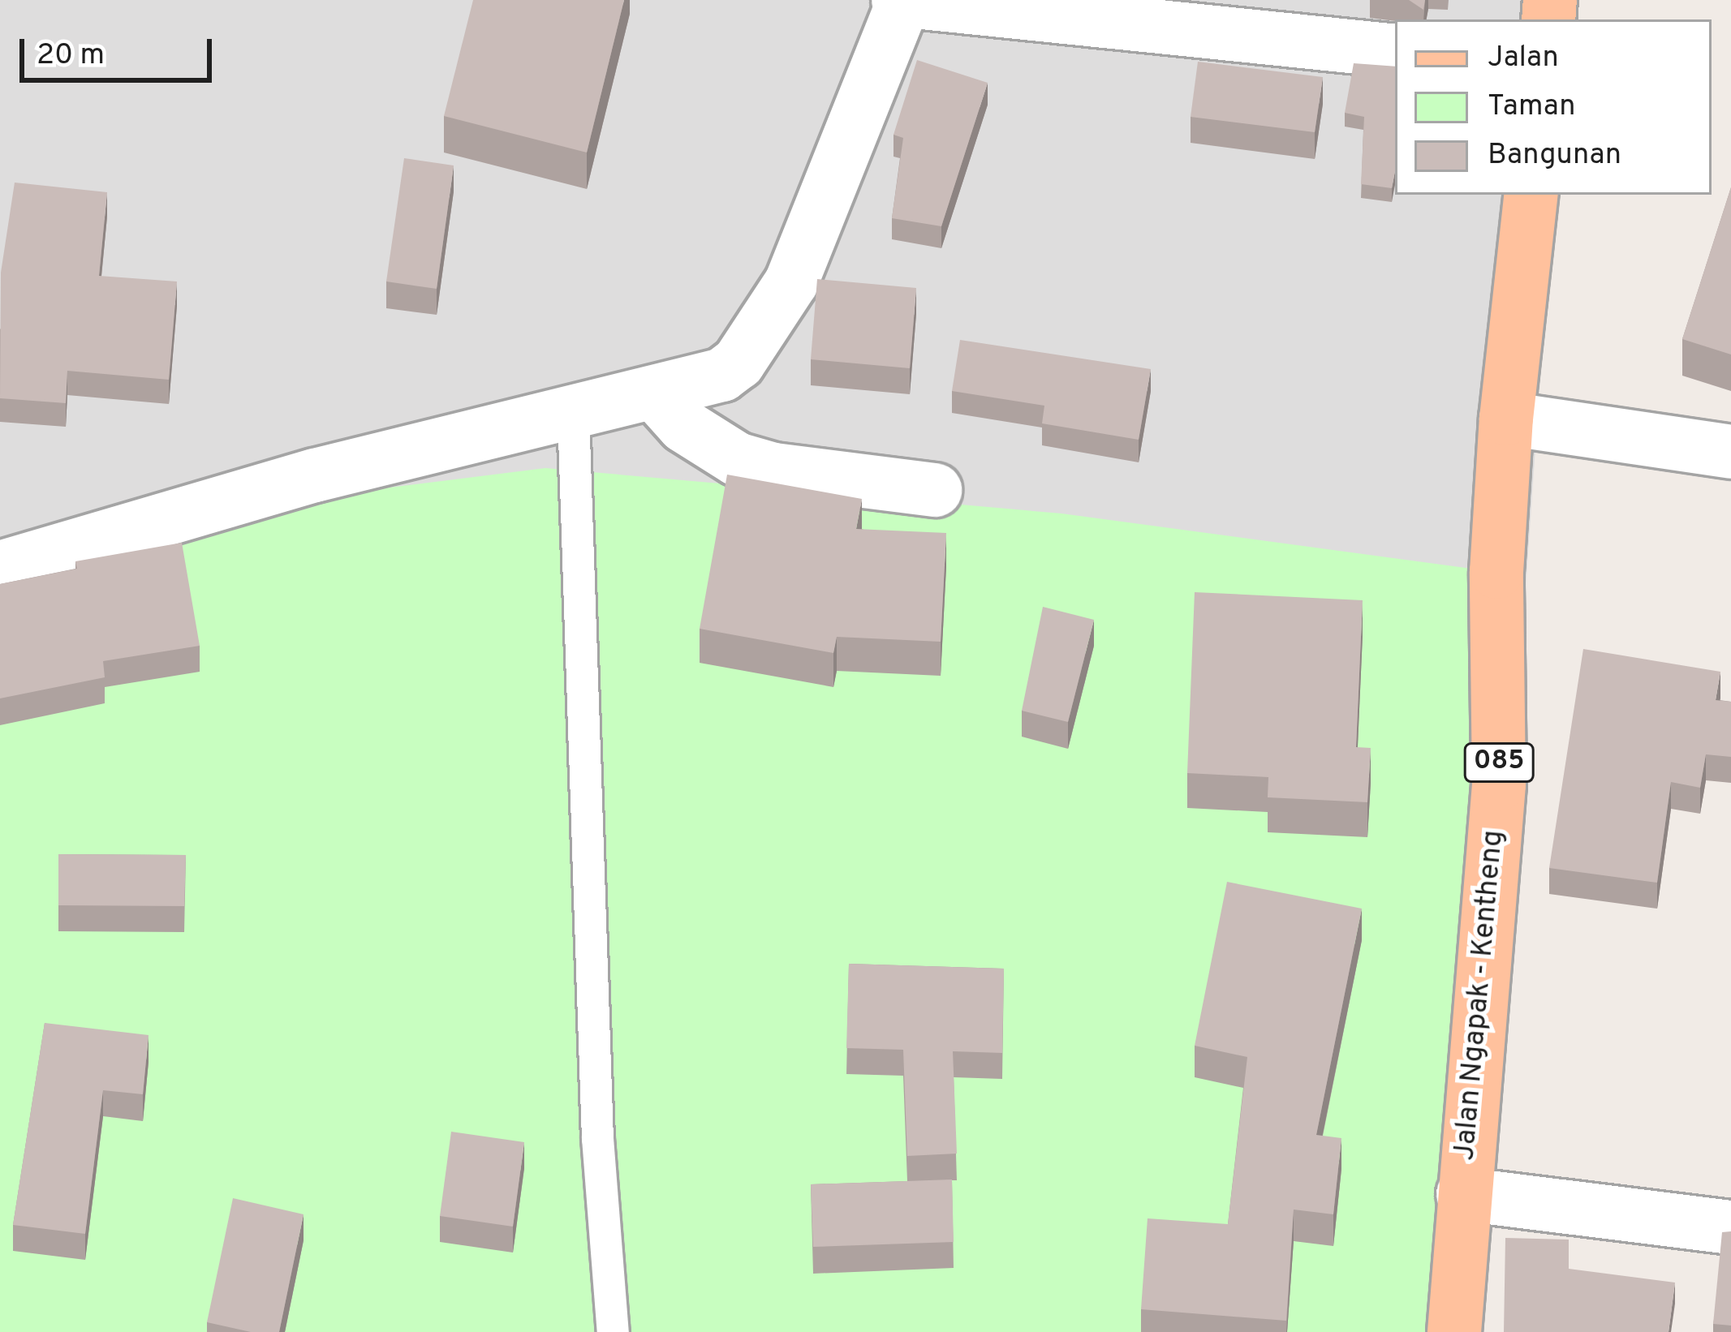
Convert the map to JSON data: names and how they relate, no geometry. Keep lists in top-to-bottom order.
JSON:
{
  "streets": {
    "main road": ["085", "Jalan Ngapak - Kentheng"]
  },
  "legend": ["Jalan", "Taman", "Bangunan"],
  "scale_bar": "20 m"
}
